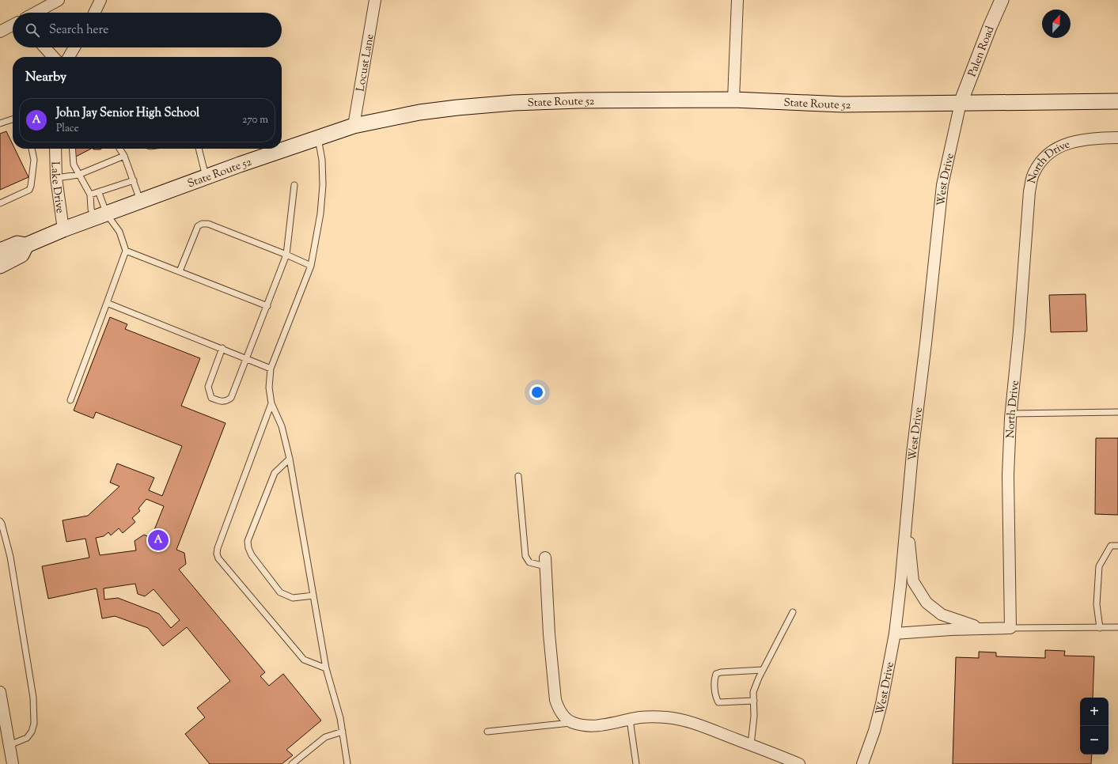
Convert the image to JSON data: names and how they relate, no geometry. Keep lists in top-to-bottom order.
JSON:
{
  "streets": {
    "main road": ["State Route 52"],
    "street": [
      "Palen Road",
      "Locust Lane",
      "North Drive",
      "West Drive",
      "Lake Drive"
    ]
  },
  "crossings": [
    ["Palen Road", "State Route 52"],
    ["Palen Road", "West Drive"],
    ["Locust Lane", "State Route 52"],
    ["State Route 52", "West Drive"],
    ["State Route 52", "Lake Drive"]
  ],
  "north": "top",
  "page": {
    "search": "Search here",
    "heading": "Nearby",
    "list": [
      {
        "mark": "A",
        "name": "John Jay Senior High School",
        "note": "Place",
        "value": "270 m"
      }
    ],
    "pins": "A",
    "map_buttons": ["+", "−"]
  }
}
